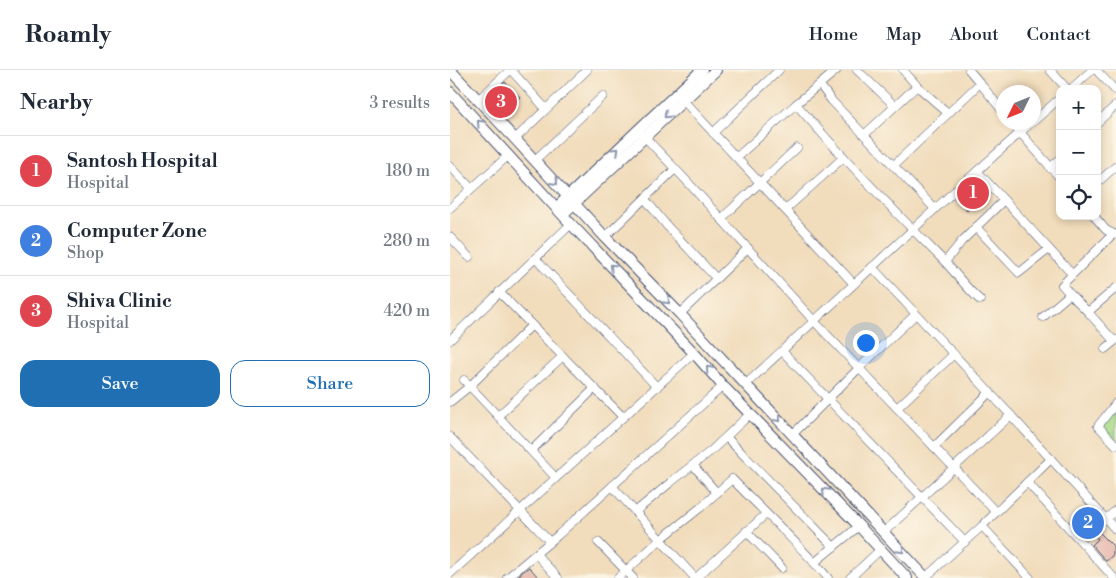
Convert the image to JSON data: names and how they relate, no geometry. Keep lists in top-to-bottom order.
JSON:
{
  "north": "bottom left",
  "page": {
    "header": "Roamly",
    "nav": [
      "Home",
      "Map",
      "About",
      "Contact"
    ],
    "heading": ["Nearby", "3 results"],
    "pins": ["3", "1", "2"],
    "map_buttons": ["+", "−"],
    "list": [
      {
        "mark": "1",
        "name": "Santosh Hospital",
        "note": "Hospital",
        "value": "180 m"
      },
      {
        "mark": "2",
        "name": "Computer Zone",
        "note": "Shop",
        "value": "280 m"
      },
      {
        "mark": "3",
        "name": "Shiva Clinic",
        "note": "Hospital",
        "value": "420 m"
      }
    ],
    "buttons": ["Save", "Share"]
  }
}
